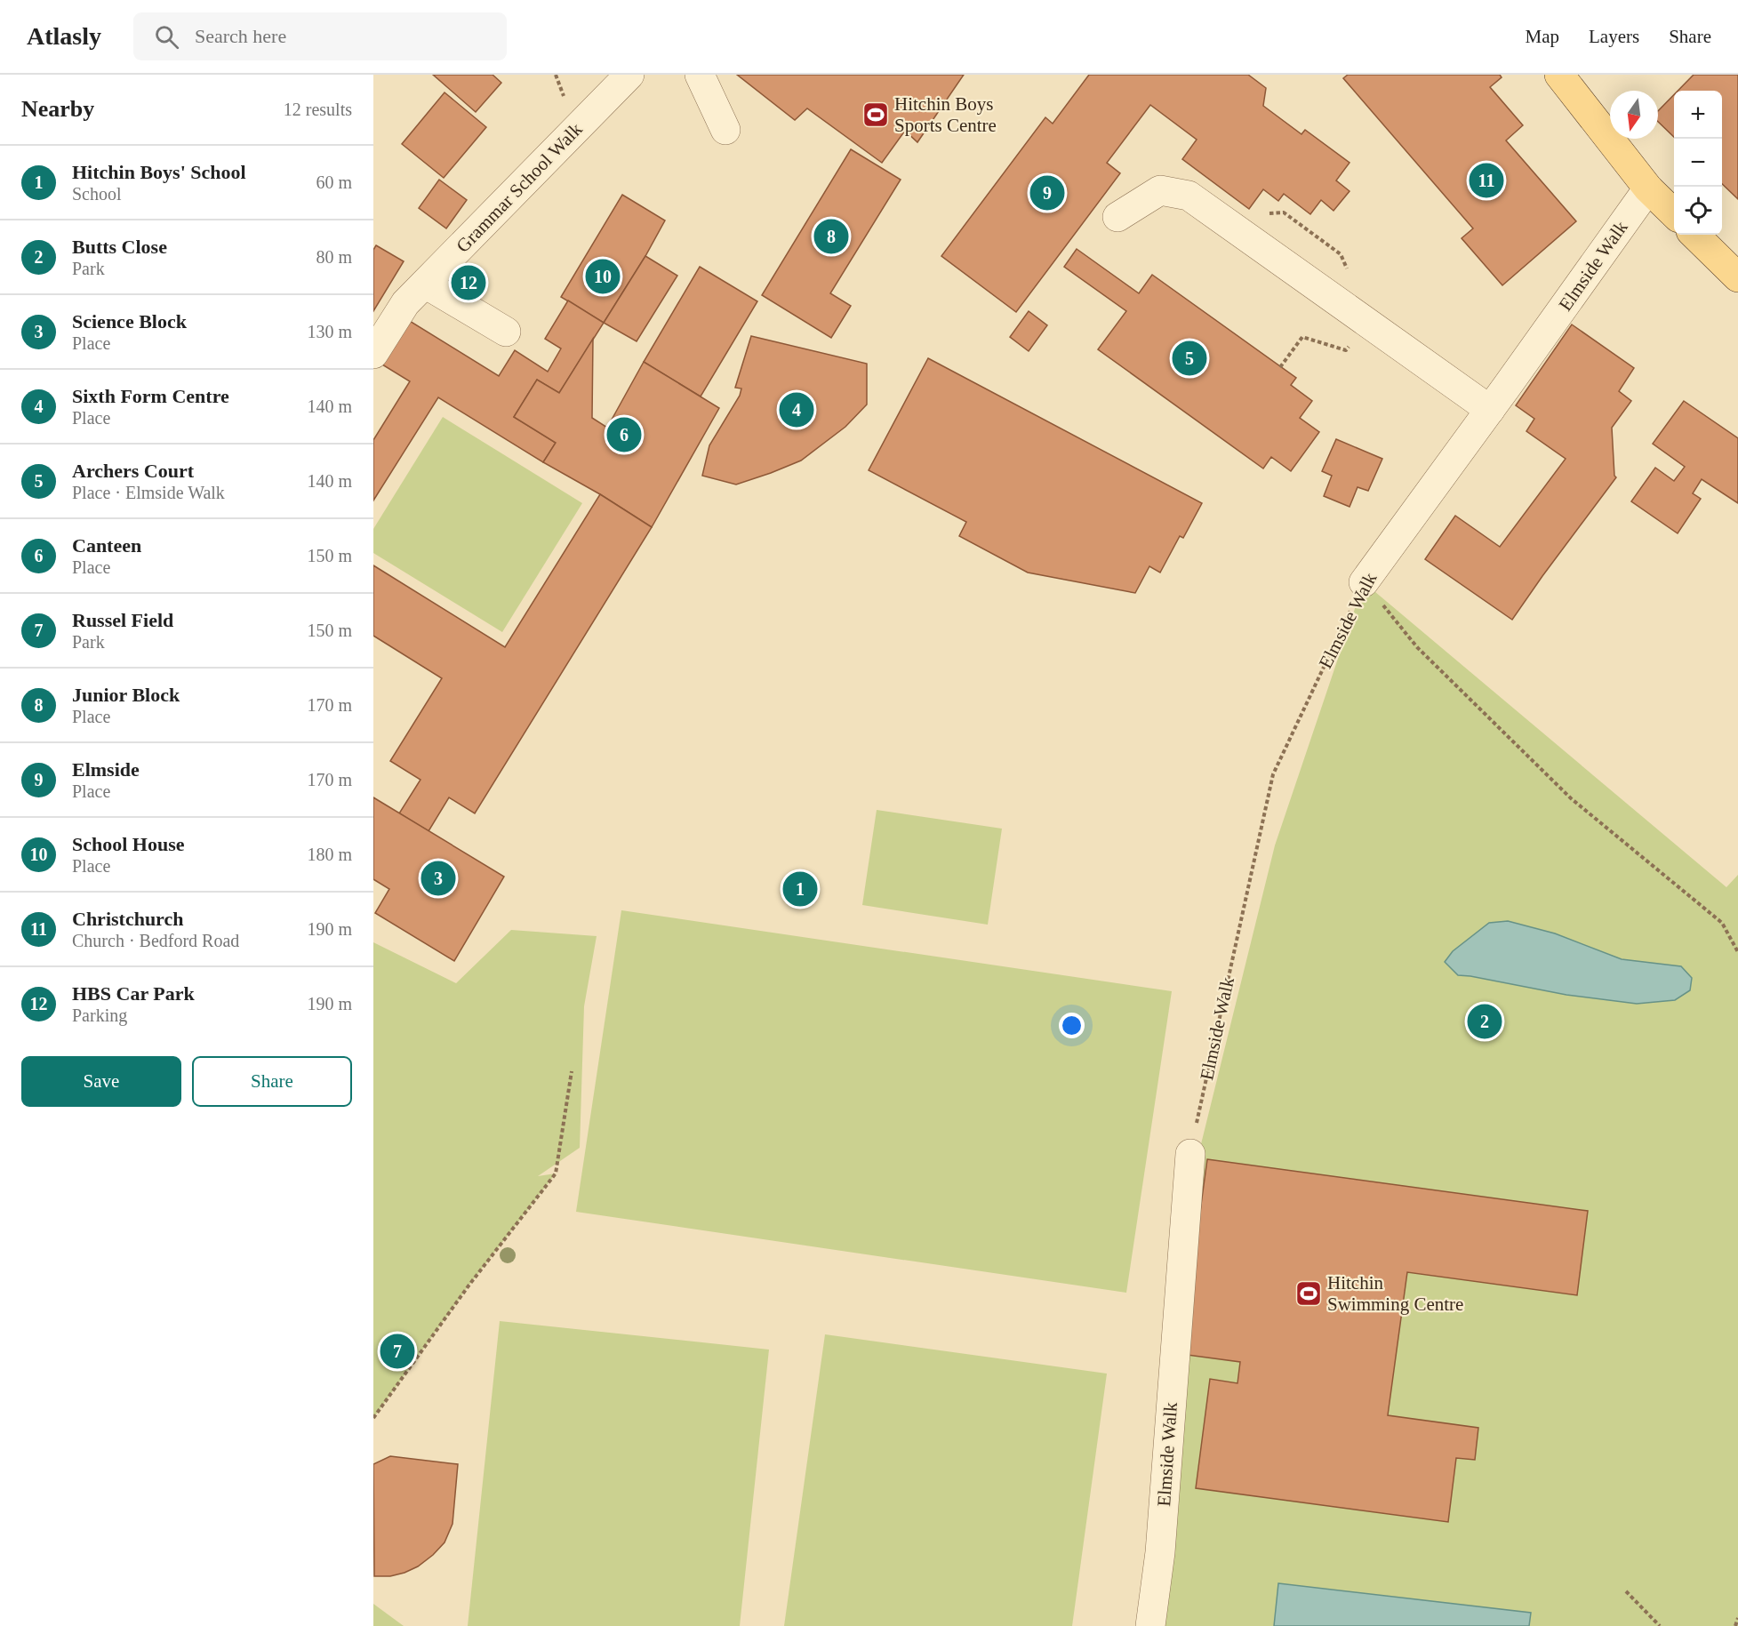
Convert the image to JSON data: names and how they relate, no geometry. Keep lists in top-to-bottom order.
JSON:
{
  "streets": {
    "street": ["Grammar School Walk", "Elmside Walk"]
  },
  "places": {
    "sports": ["Hitchin Boys Sports Centre", "Hitchin Swimming Centre"]
  },
  "north": "bottom",
  "page": {
    "header": "Atlasly",
    "search": "Search here",
    "nav": ["Map", "Layers", "Share"],
    "heading": ["Nearby", "12 results"],
    "map_buttons": ["+", "−"],
    "list": [
      {
        "mark": "1",
        "name": "Hitchin Boys' School",
        "note": "School",
        "value": "60 m"
      },
      {
        "mark": "2",
        "name": "Butts Close",
        "note": "Park",
        "value": "80 m"
      },
      {
        "mark": "3",
        "name": "Science Block",
        "note": "Place",
        "value": "130 m"
      },
      {
        "mark": "4",
        "name": "Sixth Form Centre",
        "note": "Place",
        "value": "140 m"
      },
      {
        "mark": "5",
        "name": "Archers Court",
        "note": "Place · Elmside Walk",
        "value": "140 m"
      },
      {
        "mark": "6",
        "name": "Canteen",
        "note": "Place",
        "value": "150 m"
      },
      {
        "mark": "7",
        "name": "Russel Field",
        "note": "Park",
        "value": "150 m"
      },
      {
        "mark": "8",
        "name": "Junior Block",
        "note": "Place",
        "value": "170 m"
      },
      {
        "mark": "9",
        "name": "Elmside",
        "note": "Place",
        "value": "170 m"
      },
      {
        "mark": "10",
        "name": "School House",
        "note": "Place",
        "value": "180 m"
      },
      {
        "mark": "11",
        "name": "Christchurch",
        "note": "Church · Bedford Road",
        "value": "190 m"
      },
      {
        "mark": "12",
        "name": "HBS Car Park",
        "note": "Parking",
        "value": "190 m"
      }
    ],
    "pins": [
      "11",
      "9",
      "8",
      "10",
      "12",
      "5",
      "4",
      "6",
      "3",
      "1",
      "2",
      "7"
    ],
    "buttons": ["Save", "Share"]
  }
}
